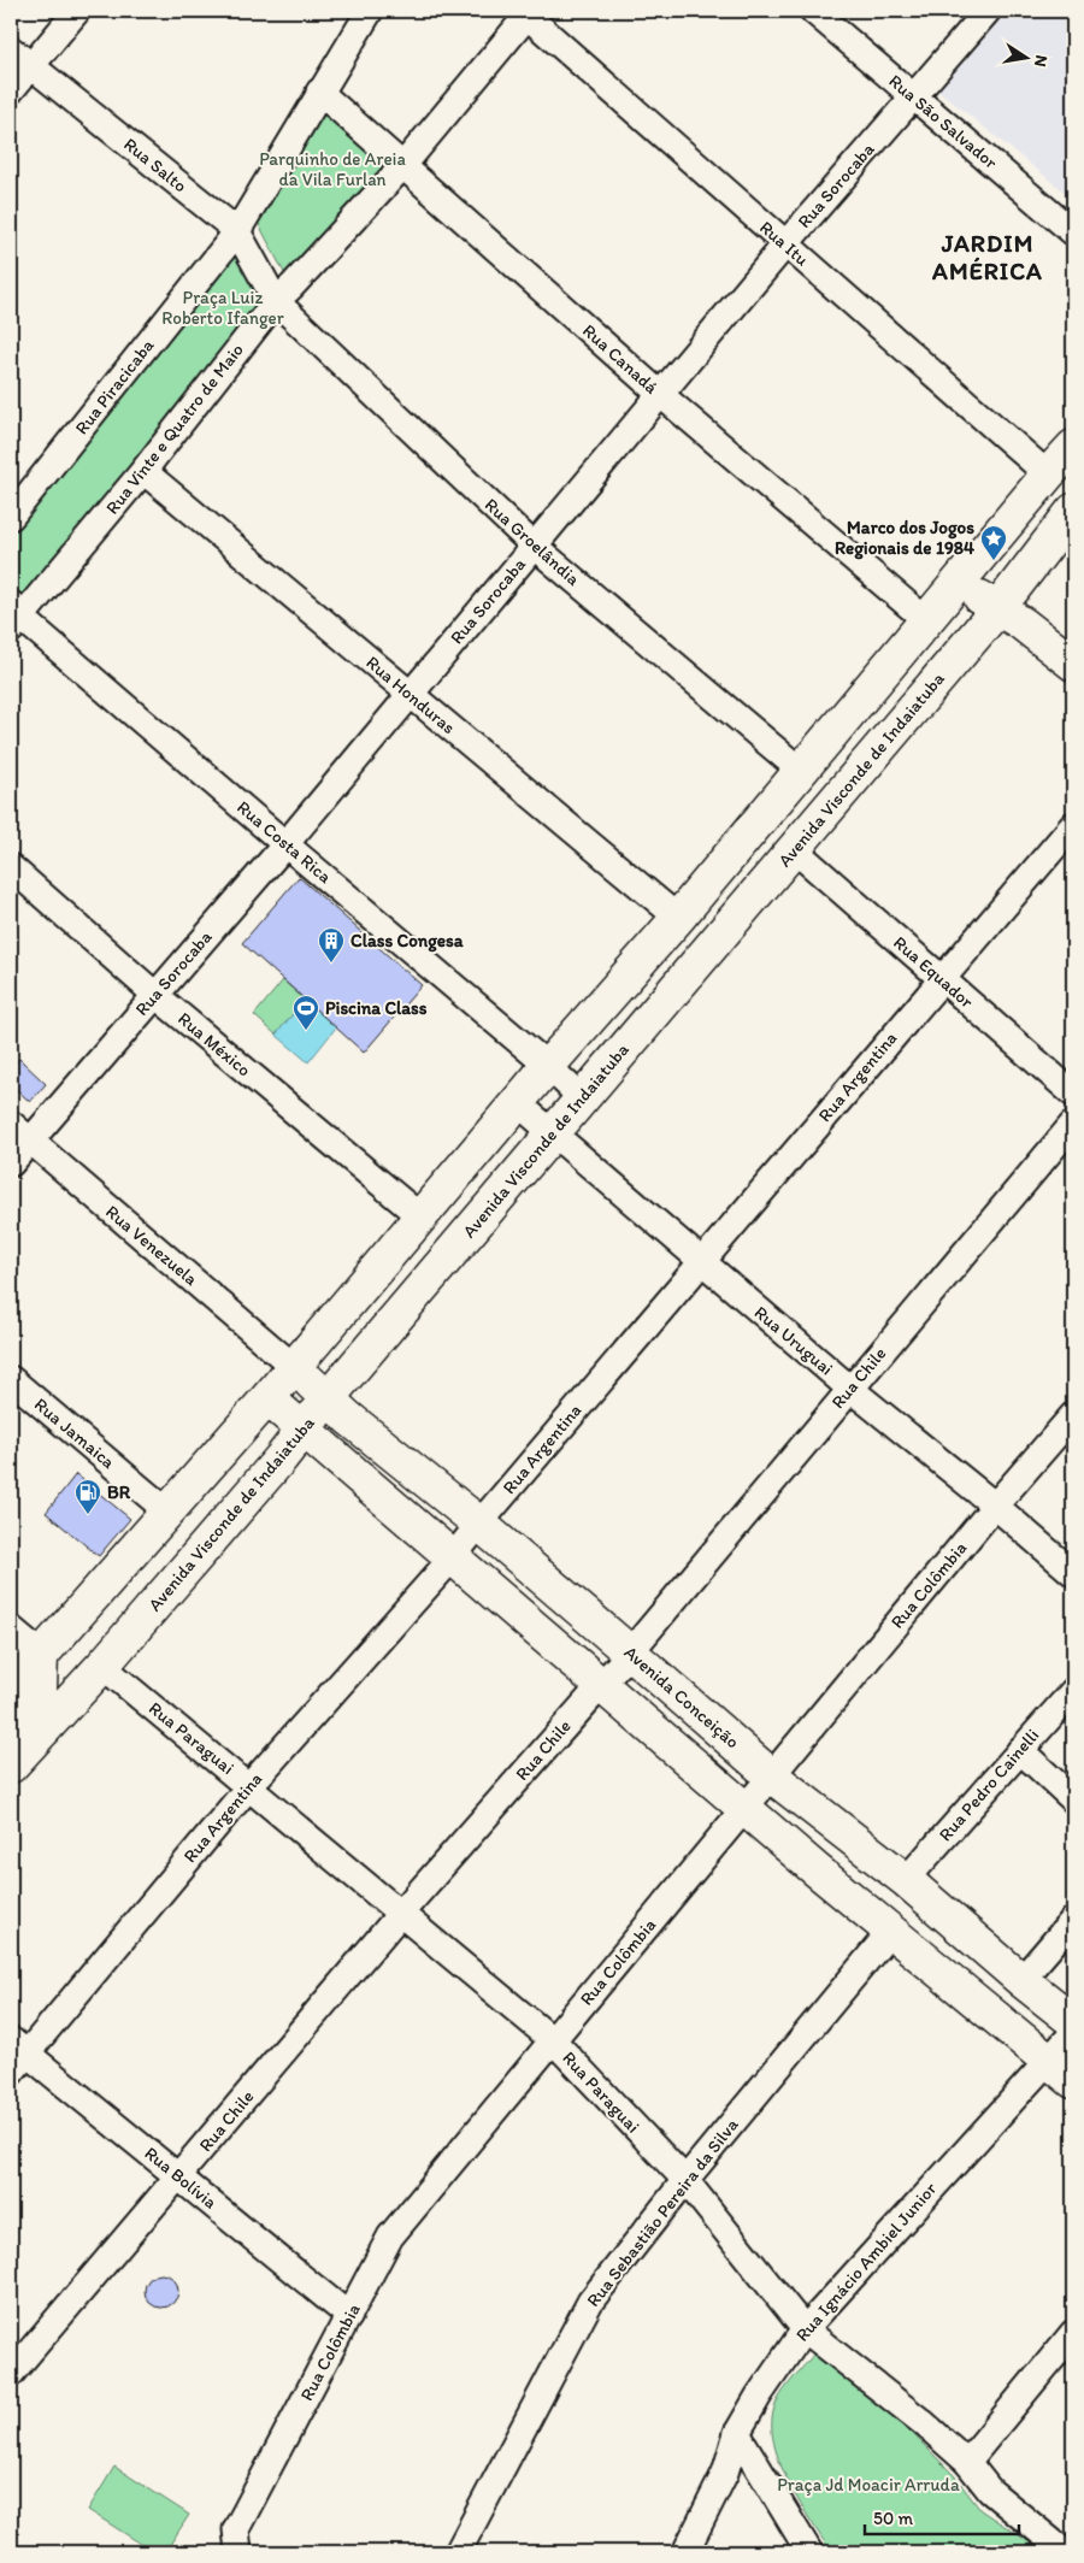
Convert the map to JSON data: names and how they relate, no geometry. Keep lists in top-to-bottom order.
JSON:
{
  "streets": {
    "main road": ["Avenida Visconde de Indaiatuba", "Avenida Conceição"],
    "street": [
      "Rua São Salvador",
      "Rua Salto",
      "Rua Sorocaba",
      "Rua Itu",
      "Rua Canadá",
      "Rua Piracicaba",
      "Rua Vinte e Quatro de Maio",
      "Rua Groelândia",
      "Rua Honduras",
      "Rua Costa Rica",
      "Rua Equador",
      "Rua México",
      "Rua Argentina",
      "Rua Venezuela",
      "Rua Uruguai",
      "Rua Chile",
      "Rua Jamaica",
      "Rua Colômbia",
      "Rua Paraguai",
      "Rua Pedro Cainelli",
      "Rua Bolívia",
      "Rua Sebastião Pereira da Silva",
      "Rua Ignácio Ambiel Junior"
    ]
  },
  "crossings": [
    ["Rua São Salvador", "Rua Sorocaba"],
    ["Rua Salto", "Rua Piracicaba"],
    ["Rua Salto", "Rua Vinte e Quatro de Maio"],
    ["Rua Salto", "Rua Groelândia"],
    ["Rua Sorocaba", "Rua Itu"],
    ["Rua Sorocaba", "Rua Canadá"],
    ["Rua Sorocaba", "Rua Groelândia"],
    ["Rua Sorocaba", "Rua Honduras"],
    ["Rua Sorocaba", "Rua Costa Rica"],
    ["Rua Sorocaba", "Rua México"],
    ["Rua Sorocaba", "Rua Venezuela"],
    ["Rua Itu", "Rua Vinte e Quatro de Maio"],
    ["Rua Canadá", "Rua Piracicaba"],
    ["Rua Canadá", "Rua Vinte e Quatro de Maio"],
    ["Rua Vinte e Quatro de Maio", "Rua Groelândia"],
    ["Rua Vinte e Quatro de Maio", "Rua Honduras"],
    ["Rua Vinte e Quatro de Maio", "Rua Costa Rica"],
    ["Avenida Visconde de Indaiatuba", "Rua Costa Rica"],
    ["Avenida Visconde de Indaiatuba", "Rua Equador"],
    ["Avenida Visconde de Indaiatuba", "Rua Uruguai"],
    ["Avenida Visconde de Indaiatuba", "Avenida Conceição"],
    ["Avenida Visconde de Indaiatuba", "Rua Paraguai"],
    ["Rua Equador", "Rua Argentina"],
    ["Rua Argentina", "Rua Uruguai"],
    ["Rua Argentina", "Avenida Conceição"],
    ["Rua Argentina", "Rua Paraguai"],
    ["Rua Argentina", "Rua Bolívia"],
    ["Rua Venezuela", "Avenida Conceição"],
    ["Rua Uruguai", "Rua Chile"],
    ["Rua Uruguai", "Rua Colômbia"],
    ["Rua Chile", "Avenida Conceição"],
    ["Rua Chile", "Rua Paraguai"],
    ["Rua Chile", "Rua Bolívia"],
    ["Rua Colômbia", "Avenida Conceição"],
    ["Rua Colômbia", "Rua Paraguai"],
    ["Rua Colômbia", "Rua Bolívia"],
    ["Avenida Conceição", "Rua Pedro Cainelli"],
    ["Rua Paraguai", "Rua Sebastião Pereira da Silva"],
    ["Rua Paraguai", "Rua Ignácio Ambiel Junior"]
  ],
  "districts": ["JARDIM AMÉRICA"],
  "parks": ["Parquinho de Areia da Vila Furlan", "Praça Luiz Roberto Ifanger", "Praça Jd Moacir Arruda"],
  "places": {
    "place": ["Marco dos Jogos Regionais de 1984"],
    "building": ["Class Congesa"],
    "sports": ["Piscina Class"],
    "fuel station": ["BR"]
  },
  "scale_bar": "50 m",
  "north": "right"
}
